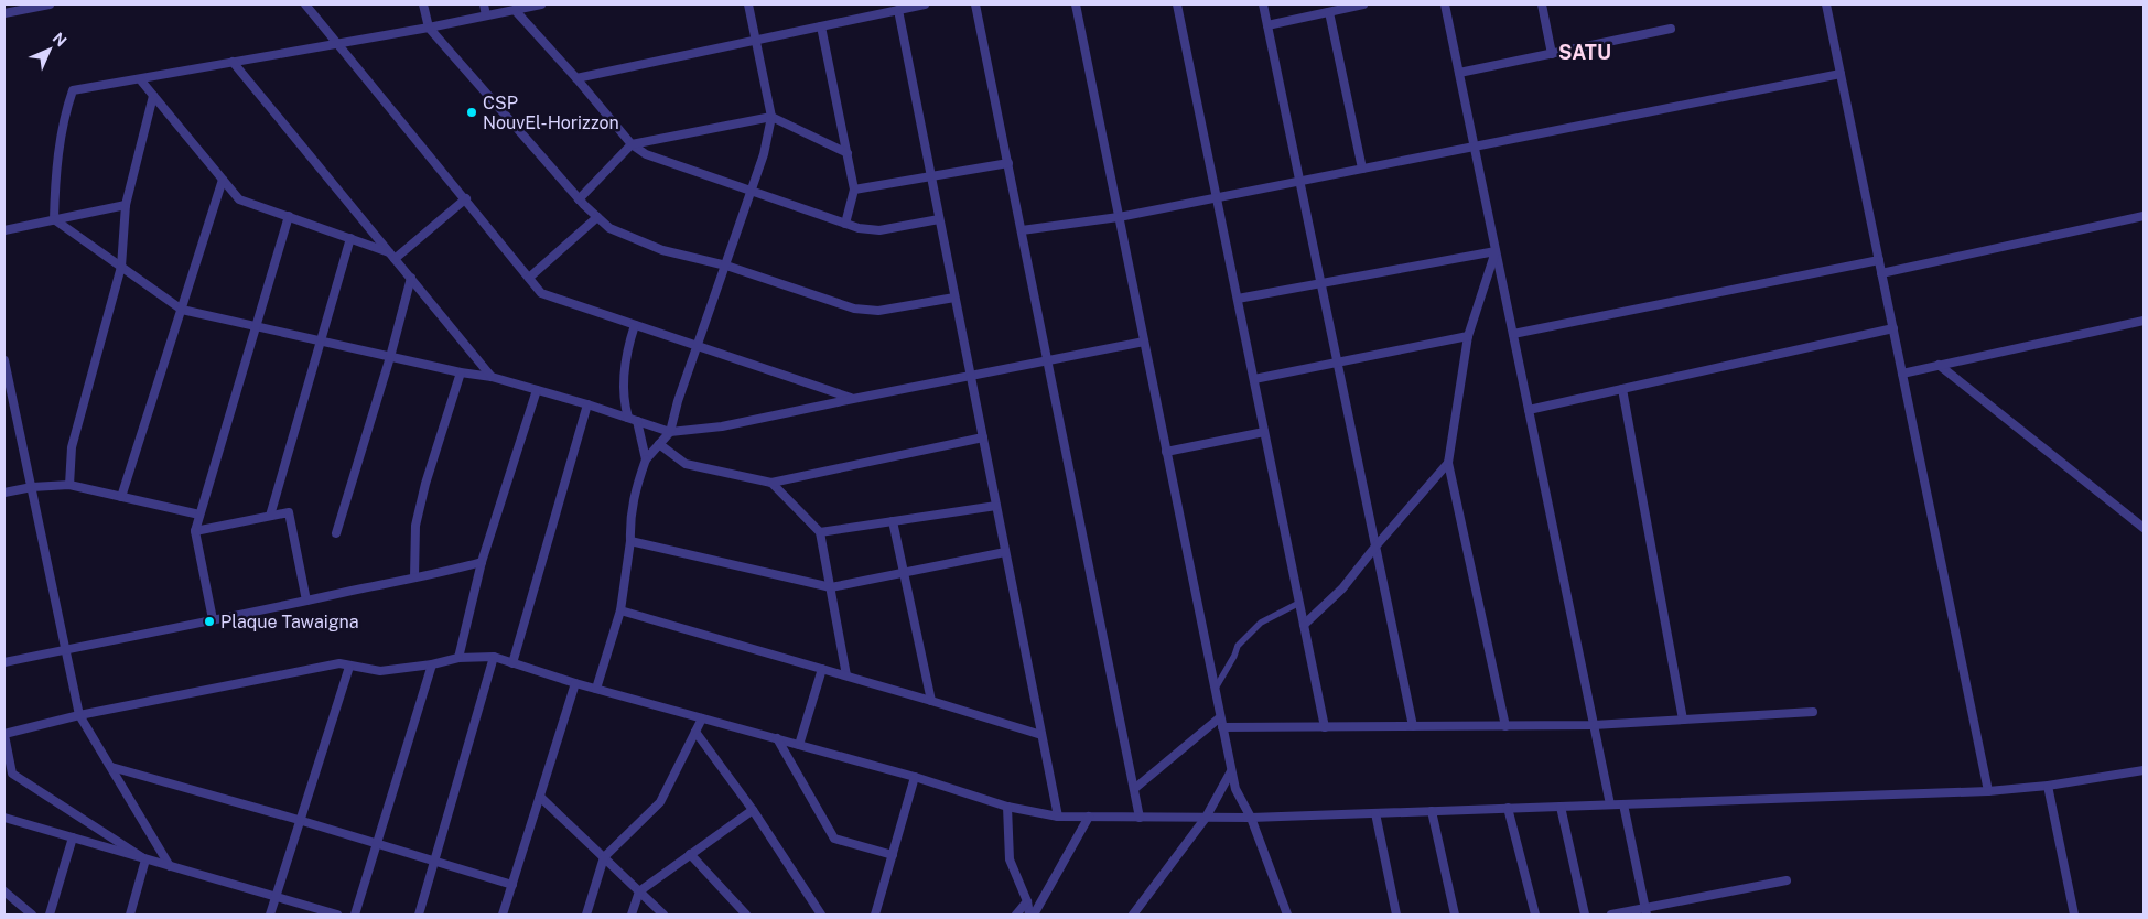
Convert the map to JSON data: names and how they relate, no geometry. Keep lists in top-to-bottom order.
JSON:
{
  "districts": ["SATU"],
  "places": ["CSP NouvEl-Horizzon", "Plaque Tawaigna"],
  "north": "top right"
}
